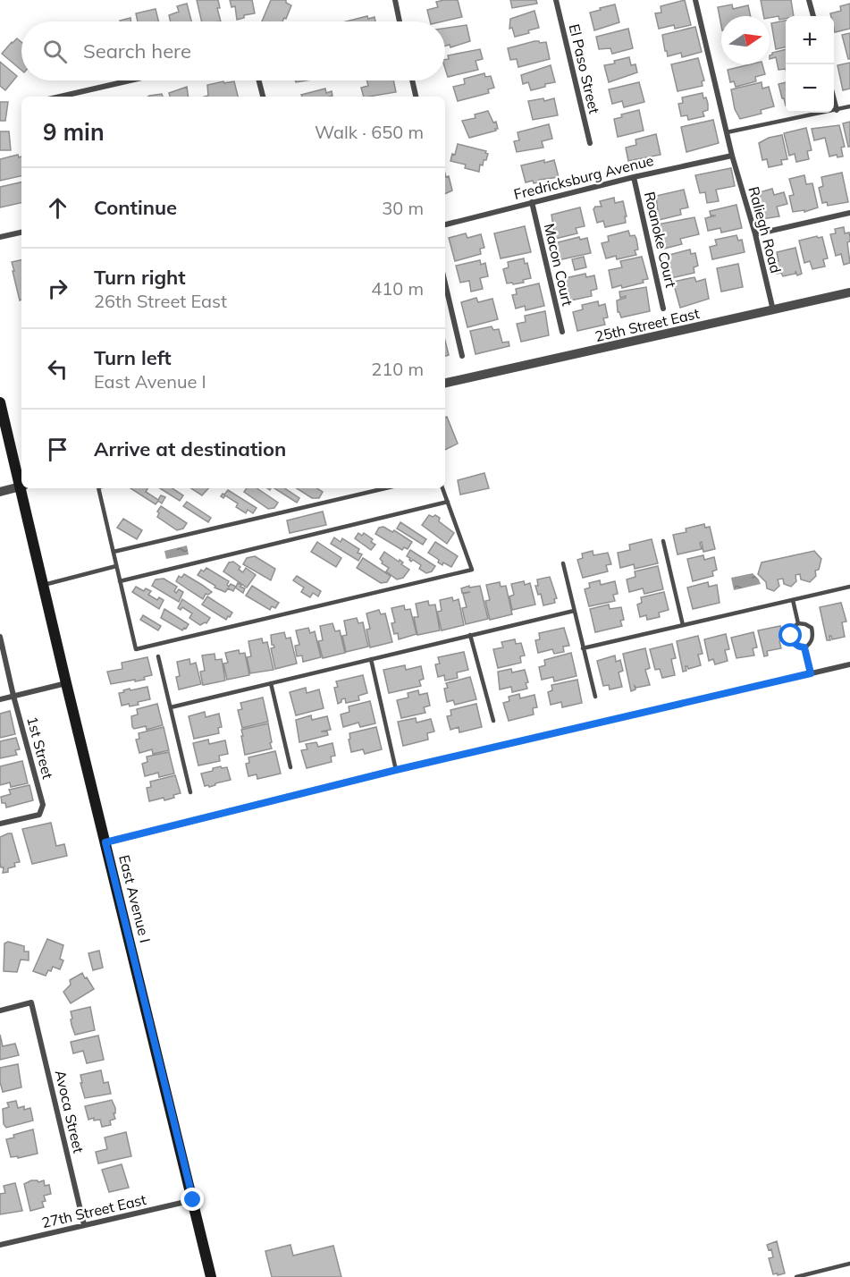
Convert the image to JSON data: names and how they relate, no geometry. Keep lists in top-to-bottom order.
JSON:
{
  "streets": {
    "main road": ["East Avenue I"],
    "street": [
      "El Paso Street",
      "Fredricksburg Avenue",
      "Raliegh Road",
      "Roanoke Court",
      "Macon Court",
      "25th Street East",
      "1st Street",
      "Avoca Street",
      "27th Street East"
    ]
  },
  "crossings": [
    ["Fredricksburg Avenue", "Raliegh Road"],
    ["Fredricksburg Avenue", "Roanoke Court"],
    ["Fredricksburg Avenue", "Macon Court"],
    ["Raliegh Road", "25th Street East"],
    ["East Avenue I", "27th Street East"],
    ["Avoca Street", "27th Street East"]
  ],
  "north": "right",
  "page": {
    "map_buttons": ["+", "−"],
    "search": "Search here",
    "heading": ["9 min", "Walk · 650 m"],
    "list": [
      ["Continue", "30 m"],
      ["Turn right", "26th Street East", "410 m"],
      ["Turn left", "East Avenue I", "210 m"],
      "Arrive at destination"
    ]
  }
}
